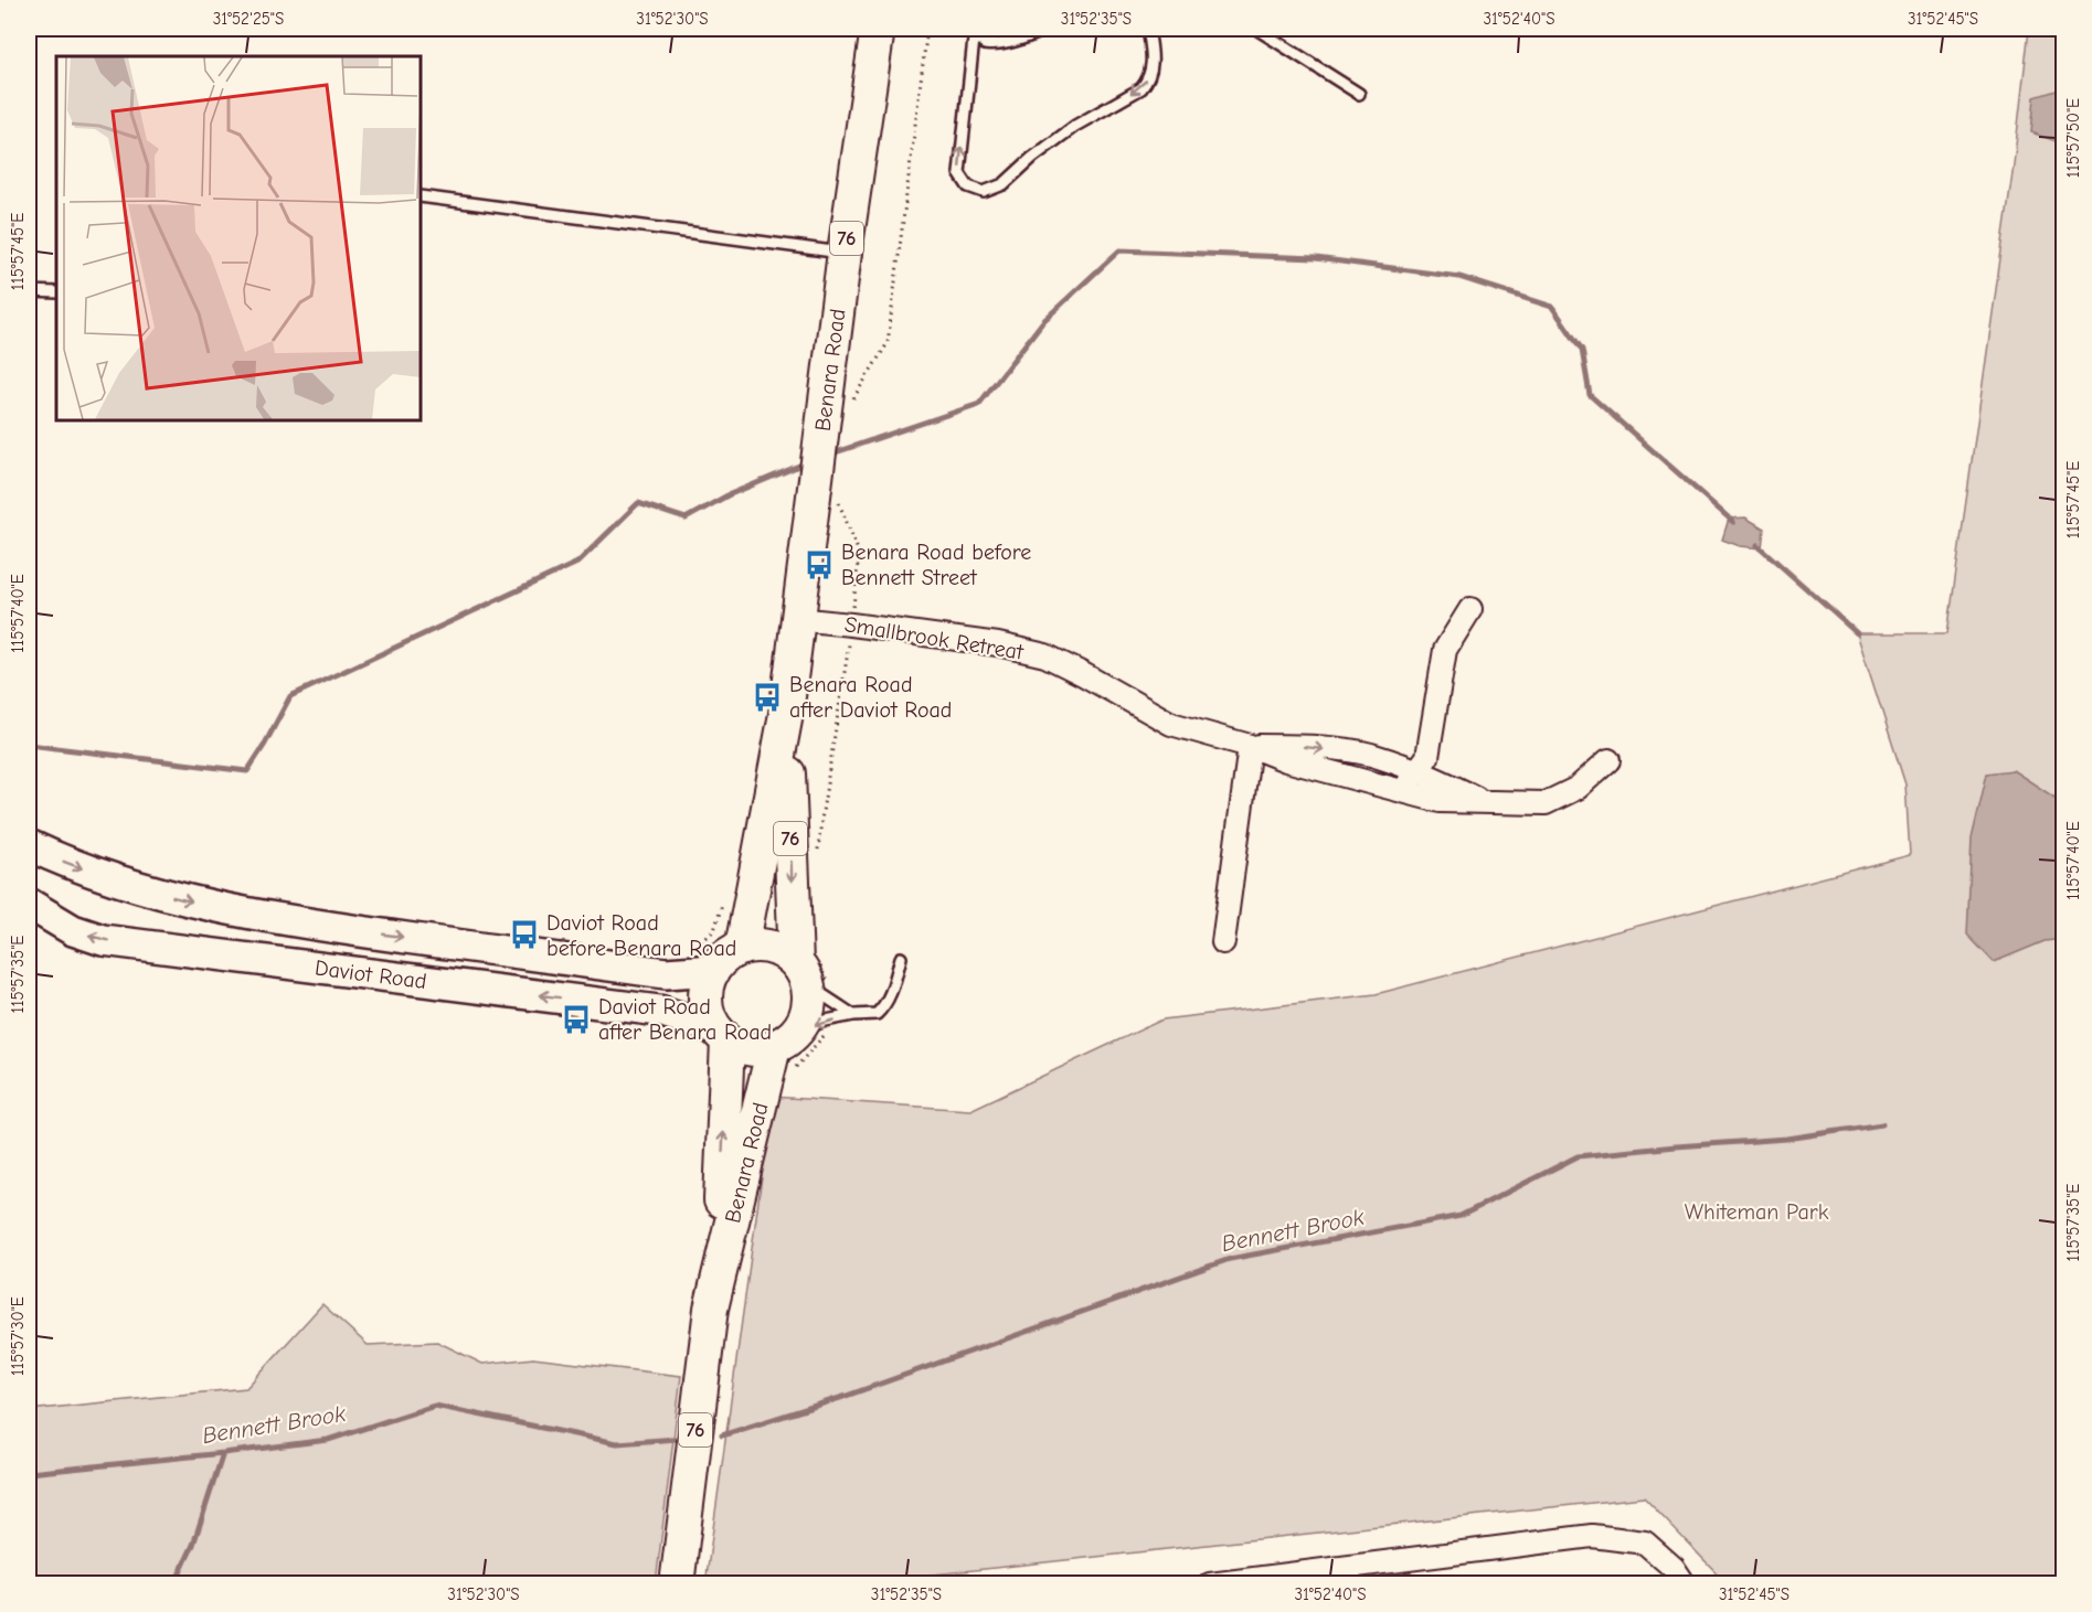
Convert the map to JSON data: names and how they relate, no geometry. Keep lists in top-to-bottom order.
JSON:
{
  "streets": {
    "main road": ["76", "Benara Road"],
    "street": ["Smallbrook Retreat", "Daviot Road"]
  },
  "crossings": [
    ["76", "Benara Road"],
    ["76", "Daviot Road"],
    ["Benara Road", "Smallbrook Retreat"],
    ["Benara Road", "Daviot Road"]
  ],
  "water": ["Bennett Brook"],
  "parks": ["Whiteman Park"],
  "places": {
    "bus stop": [
      "Benara Road before Bennett Street",
      "Benara Road after Daviot Road",
      "Daviot Road before Benara Road",
      "Daviot Road after Benara Road"
    ]
  },
  "coordinates": [
    "31°52'25\"S",
    "31°52'30\"S",
    "31°52'35\"S",
    "31°52'40\"S",
    "31°52'45\"S",
    "115°57'50\"E",
    "115°57'45\"E",
    "115°57'40\"E",
    "115°57'35\"E",
    "115°57'30\"E"
  ]
}
